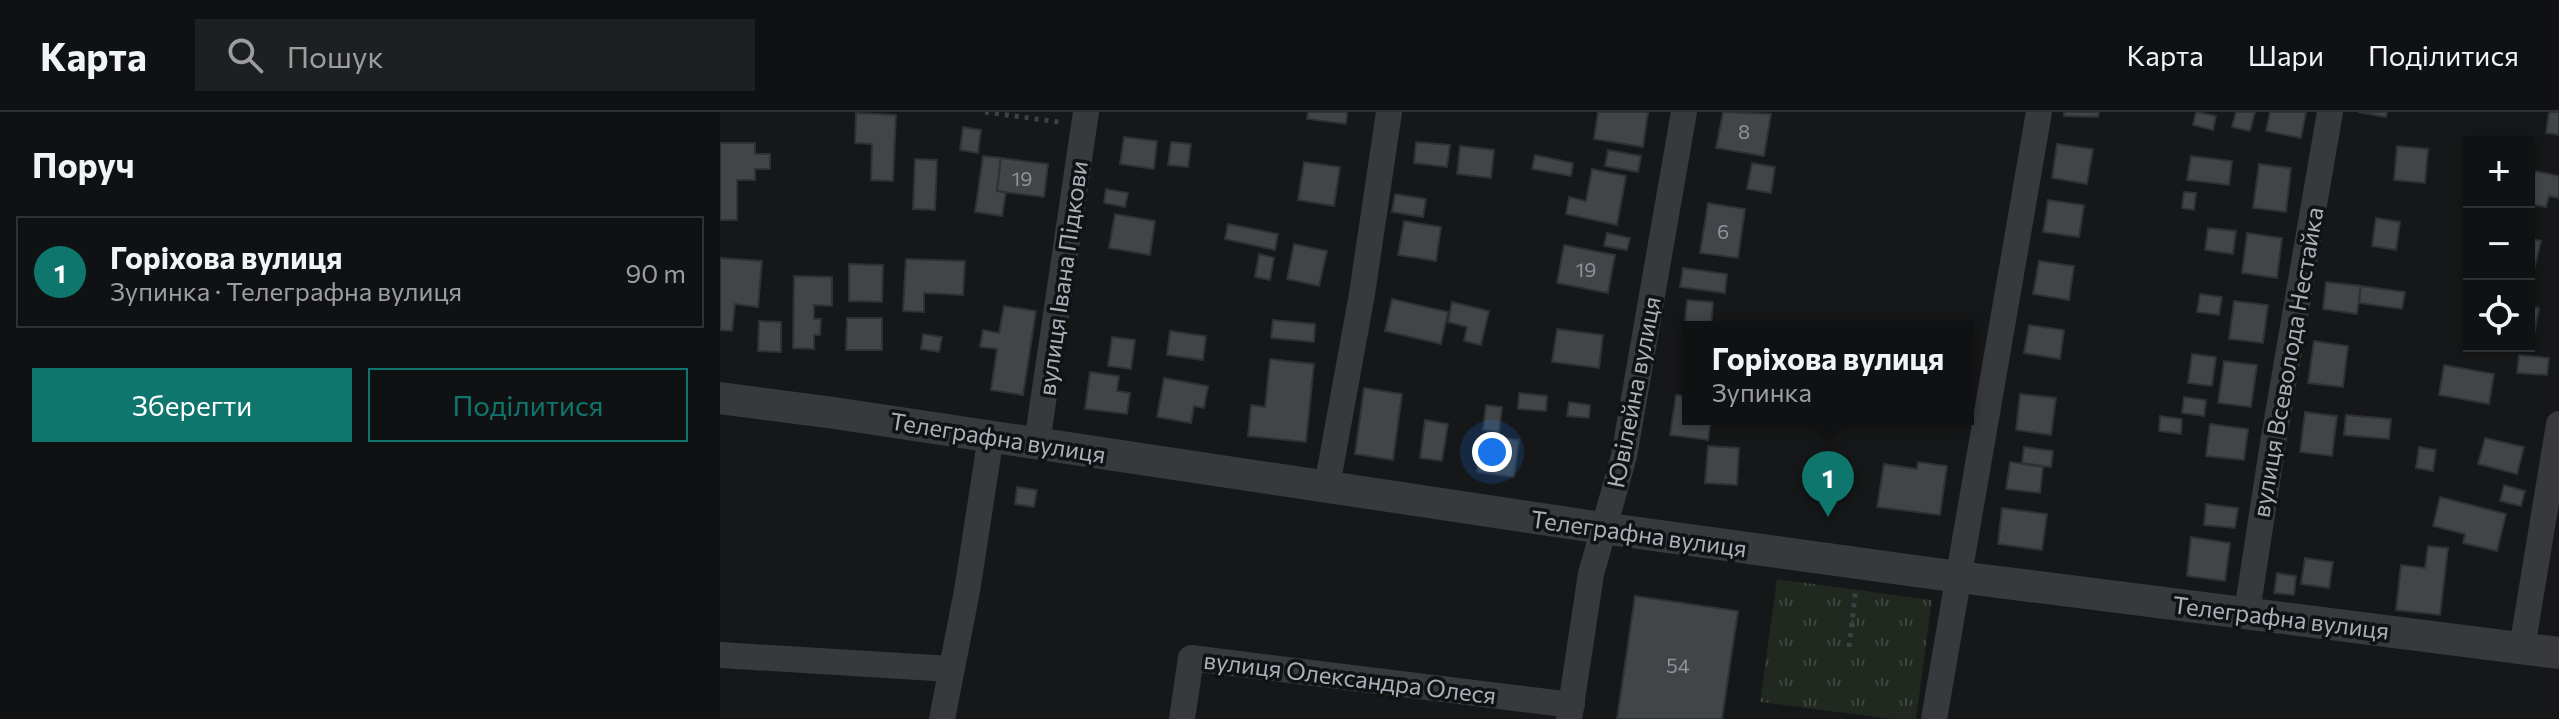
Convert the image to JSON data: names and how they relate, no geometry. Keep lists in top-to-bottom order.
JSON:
{
  "streets": {
    "street": [
      "вулиця Івана Підкови",
      "вулиця Всеволода Нестайка",
      "Ювілейна вулиця",
      "Телеграфна вулиця",
      "вулиця Олександра Олеся"
    ]
  },
  "crossings": [
    ["вулиця Івана Підкови", "Телеграфна вулиця"],
    ["вулиця Всеволода Нестайка", "Телеграфна вулиця"],
    ["Ювілейна вулиця", "Телеграфна вулиця"],
    ["Ювілейна вулиця", "вулиця Олександра Олеся"]
  ],
  "house_numbers": [
    "8",
    "19",
    "6",
    "19",
    "54"
  ],
  "page": {
    "header": "Карта",
    "search": "Пошук",
    "nav": ["Карта", "Шари", "Поділитися"],
    "heading": "Поруч",
    "map_buttons": ["+", "−"],
    "list": [
      {
        "mark": "1",
        "name": "Горіхова вулиця",
        "note": "Зупинка · Телеграфна вулиця",
        "value": "90 m"
      }
    ],
    "popup": ["Горіхова вулиця", "Зупинка"],
    "buttons": ["Зберегти", "Поділитися"],
    "pins": "1"
  }
}
